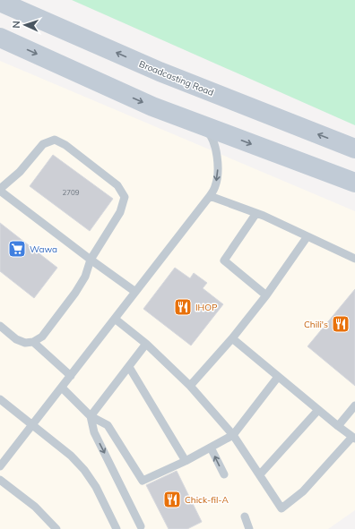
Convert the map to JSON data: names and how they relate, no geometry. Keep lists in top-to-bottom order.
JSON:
{
  "streets": {
    "main road": ["Broadcasting Road"]
  },
  "places": {
    "supermarket": ["Wawa"],
    "restaurant": ["IHOP", "Chili's", "Chick-fil-A"]
  },
  "house_numbers": ["2709"],
  "north": "left"
}
